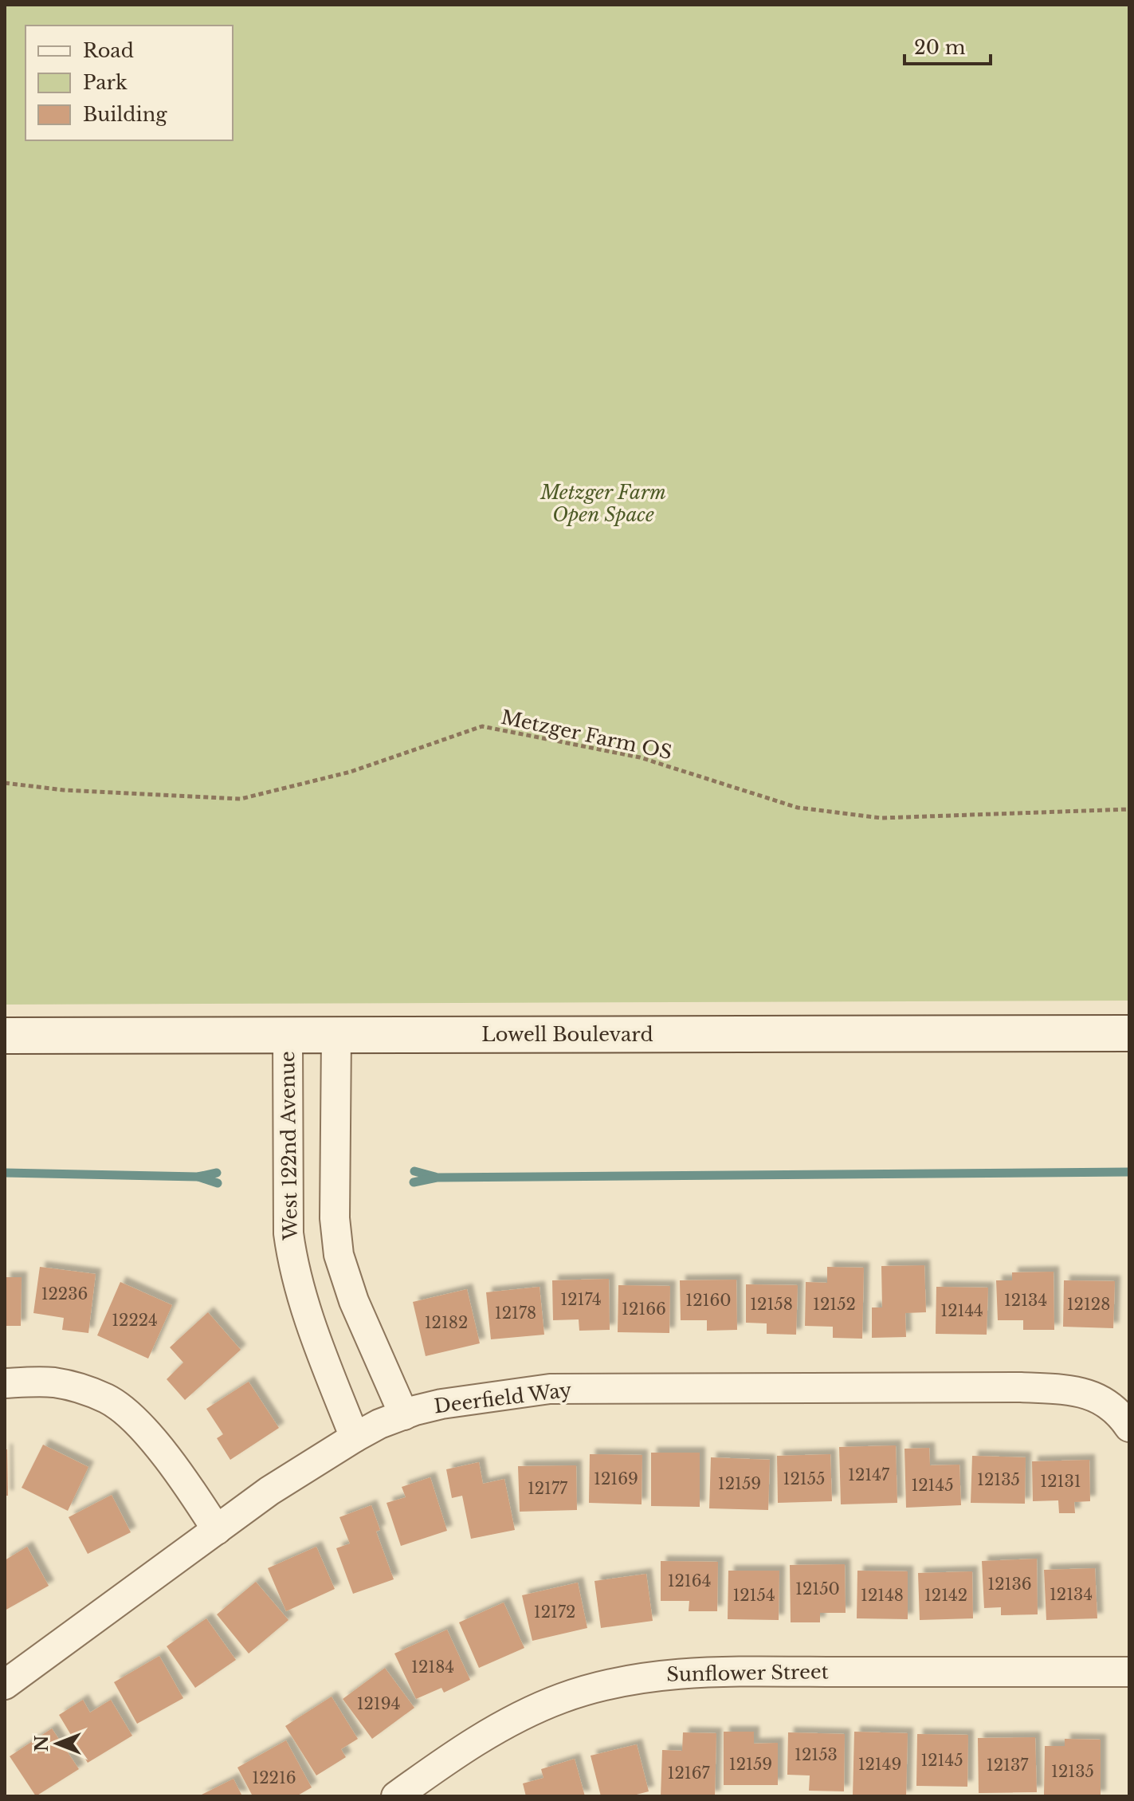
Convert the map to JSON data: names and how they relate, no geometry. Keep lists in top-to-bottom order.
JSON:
{
  "streets": {
    "main road": ["Lowell Boulevard"],
    "street": ["West 122nd Avenue", "Deerfield Way", "Sunflower Street"],
    "path": ["Metzger Farm OS"]
  },
  "crossings": [
    ["Lowell Boulevard", "West 122nd Avenue"],
    ["West 122nd Avenue", "Deerfield Way"]
  ],
  "parks": ["Metzger Farm Open Space"],
  "house_numbers": [
    "12236",
    "12174",
    "12160",
    "12134",
    "12158",
    "12152",
    "12128",
    "12166",
    "12144",
    "12178",
    "12224",
    "12182",
    "12147",
    "12169",
    "12155",
    "12135",
    "12131",
    "12159",
    "12145",
    "12177",
    "12164",
    "12136",
    "12150",
    "12134",
    "12154",
    "12148",
    "12142",
    "12172",
    "12184",
    "12194",
    "12153",
    "12145",
    "12159",
    "12149",
    "12137",
    "12135",
    "12167",
    "12216"
  ],
  "legend": ["Road", "Park", "Building"],
  "scale_bar": "20 m",
  "north": "left"
}
